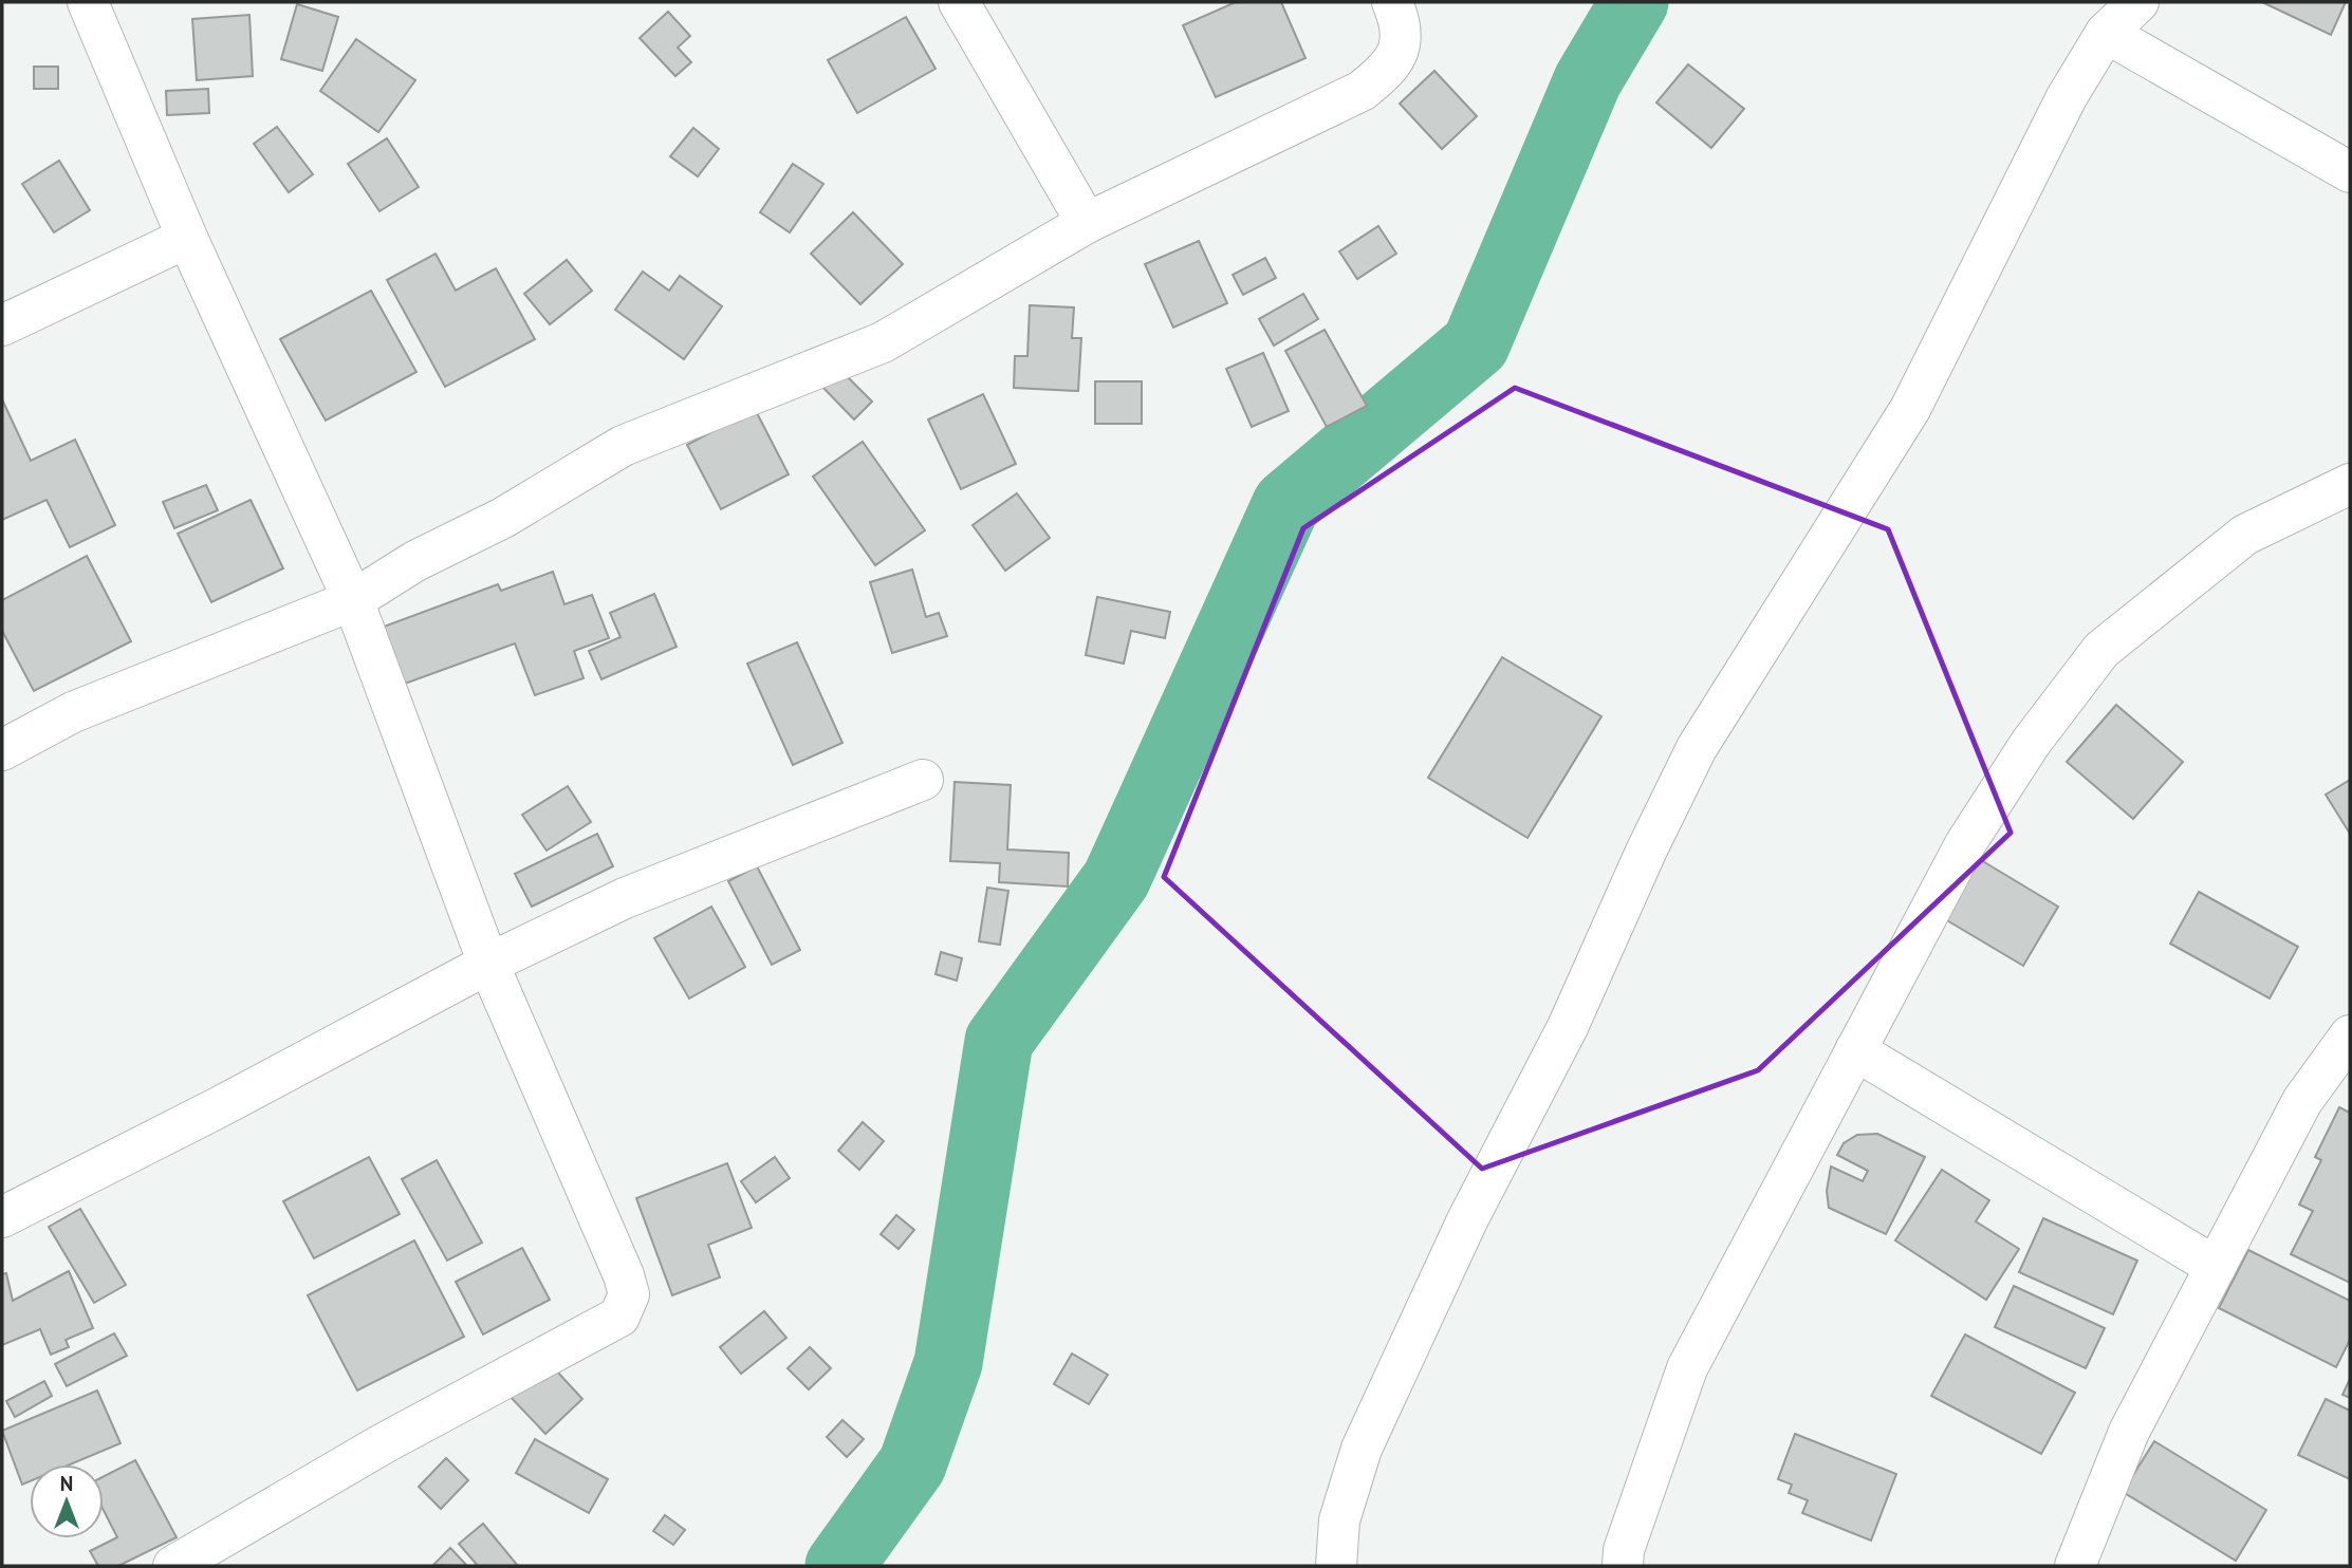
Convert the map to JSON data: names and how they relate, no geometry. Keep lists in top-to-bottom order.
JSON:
{
  "north": "top"
}
